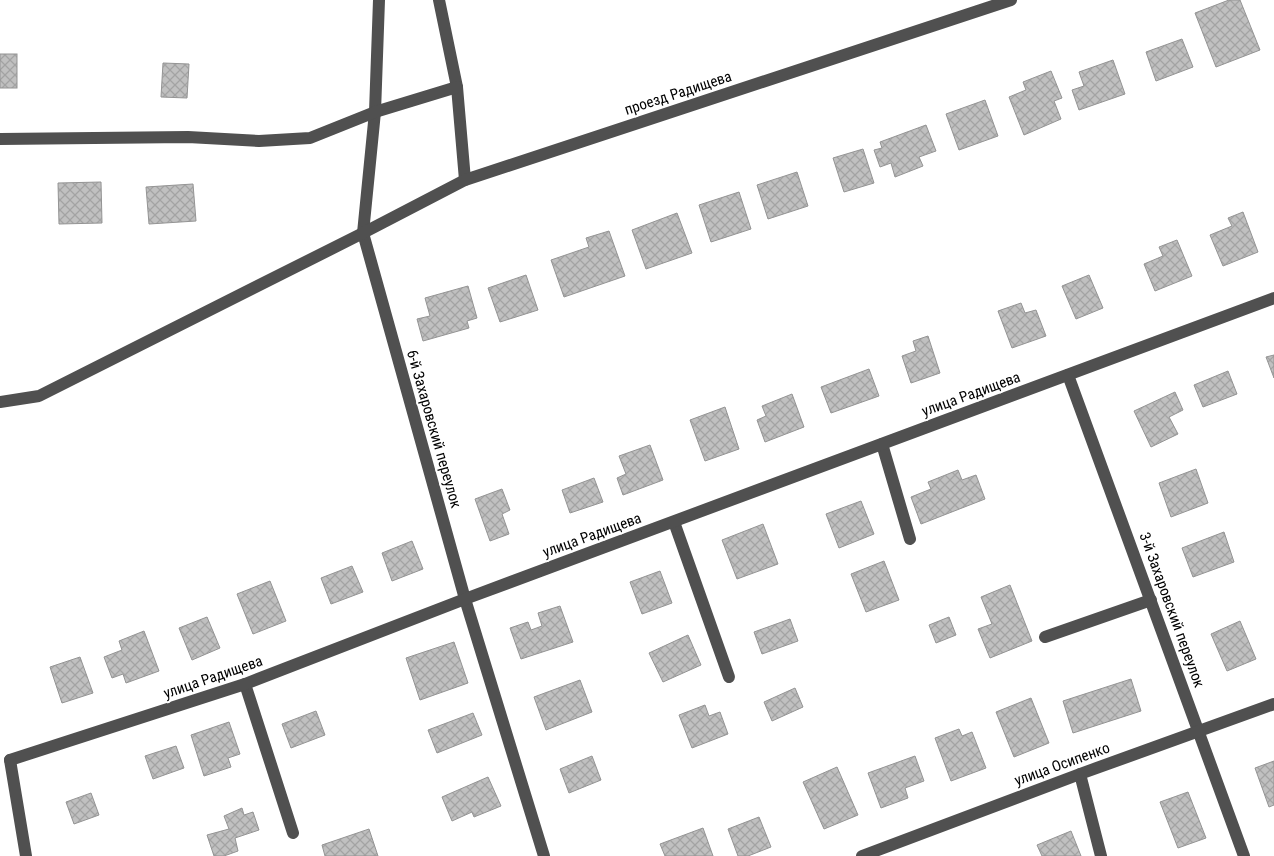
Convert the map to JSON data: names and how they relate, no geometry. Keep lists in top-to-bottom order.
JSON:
{
  "streets": {
    "street": [
      "проезд Радищева",
      "улица Радищева",
      "6-й Захаровский переулок",
      "3-й Захаровский переулок",
      "улица Осипенко"
    ]
  },
  "crossings": [
    ["проезд Радищева", "6-й Захаровский переулок"],
    ["улица Радищева", "6-й Захаровский переулок"],
    ["улица Радищева", "3-й Захаровский переулок"],
    ["3-й Захаровский переулок", "улица Осипенко"]
  ]
}
